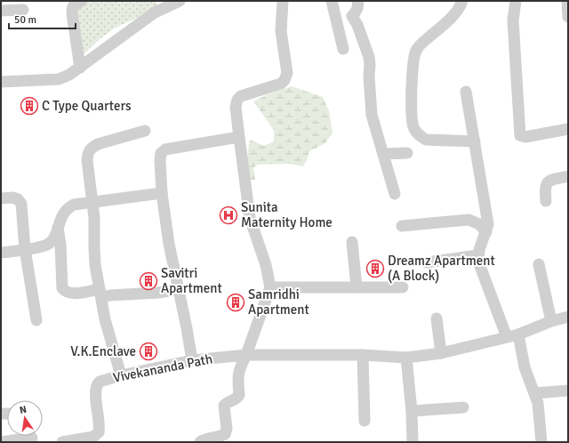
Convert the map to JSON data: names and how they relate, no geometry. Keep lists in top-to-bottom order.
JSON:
{
  "streets": {
    "street": ["Vivekananda Path"]
  },
  "places": {
    "building": [
      "C Type Quarters",
      "Dreamz Apartment (A Block)",
      "Savitri Apartment",
      "Samridhi Apartment",
      "V.K.Enclave"
    ],
    "hospital": ["Sunita Maternity Home"]
  },
  "scale_bar": "50 m",
  "north": "top"
}
